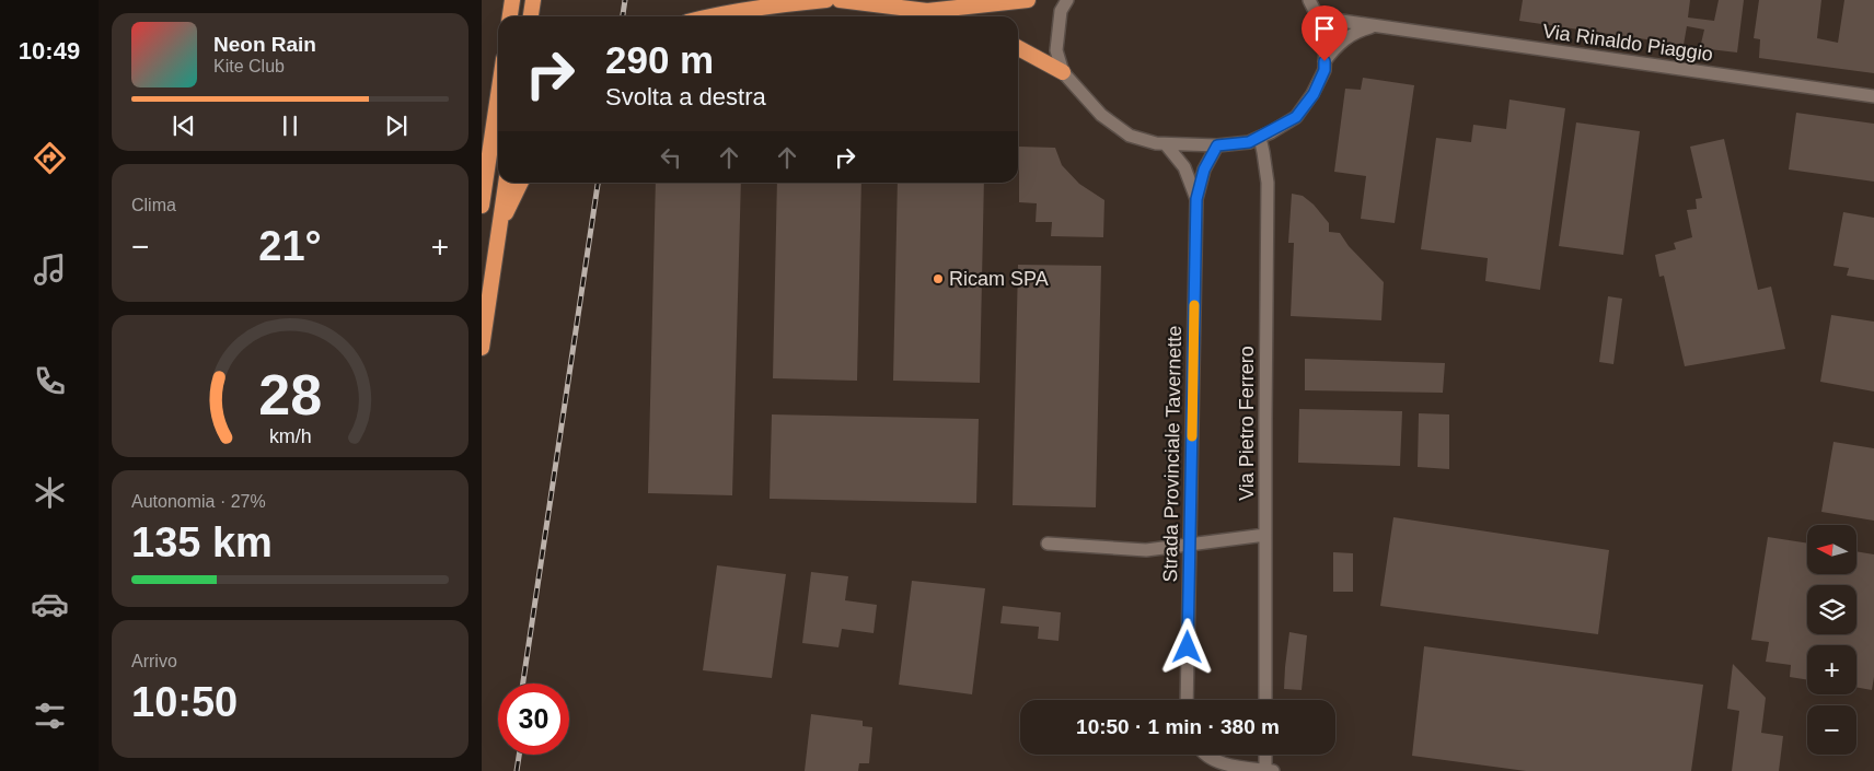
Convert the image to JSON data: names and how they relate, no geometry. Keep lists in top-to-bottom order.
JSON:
{
  "streets": {
    "street": ["Via Rinaldo Piaggio", "Via Pietro Ferrero", "Strada Provinciale Tavernette"]
  },
  "places": ["Ricam SPA"],
  "north": "left",
  "page": {
    "tabs": "10:49",
    "turn": ["290 m", "Svolta a destra"],
    "song": ["Neon Rain", "Kite Club"],
    "tile": [
      "Clima",
      ["Autonomia · 27%", "135 km"],
      ["Arrivo", "10:50"]
    ],
    "heat": ["−", "21°", "+"],
    "map_buttons": ["+", "−"],
    "limit": "30",
    "trip": "10:50 · 1 min · 380 m",
    "gauge": ["28", "km/h"]
  }
}
